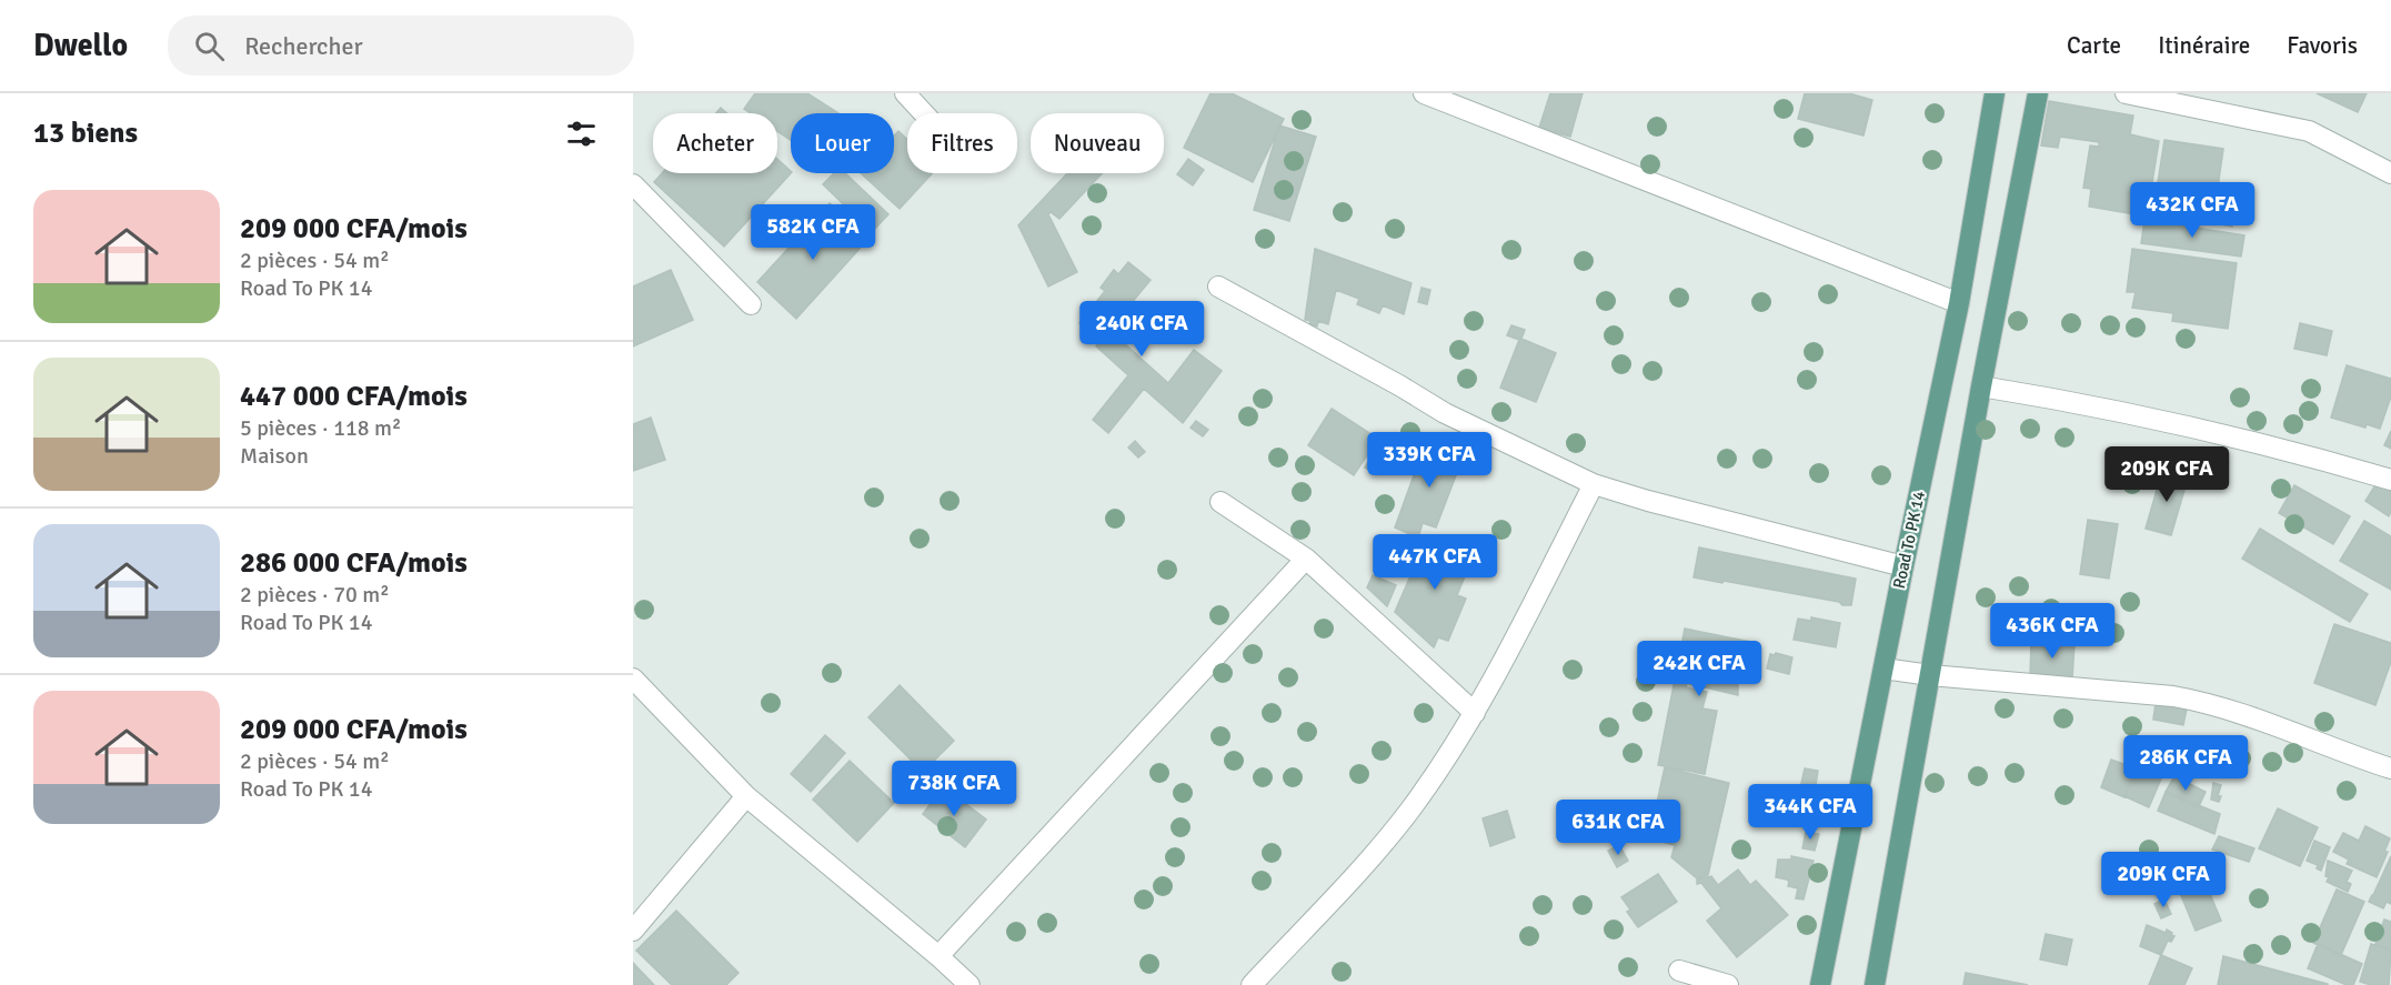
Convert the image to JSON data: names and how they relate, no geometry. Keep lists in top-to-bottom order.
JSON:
{
  "streets": {
    "main road": ["Road To PK 14"]
  },
  "page": {
    "header": "Dwello",
    "search": "Rechercher",
    "nav": ["Carte", "Itinéraire", "Favoris"],
    "heading": "13 biens",
    "chip": [
      "Acheter",
      "Louer",
      "Filtres",
      "Nouveau"
    ],
    "list": [
      {
        "name": "209 000 CFA/mois",
        "note": "2 pièces · 54 m² · Road To PK 14"
      },
      {
        "name": "447 000 CFA/mois",
        "note": "5 pièces · 118 m² · Maison"
      },
      {
        "name": "286 000 CFA/mois",
        "note": "2 pièces · 70 m² · Road To PK 14"
      },
      {
        "name": "209 000 CFA/mois",
        "note": "2 pièces · 54 m² · Road To PK 14"
      }
    ],
    "price": [
      "432K CFA",
      "582K CFA",
      "240K CFA",
      "339K CFA",
      "209K CFA",
      "447K CFA",
      "436K CFA",
      "242K CFA",
      "286K CFA",
      "738K CFA",
      "344K CFA",
      "631K CFA",
      "209K CFA"
    ]
  }
}
